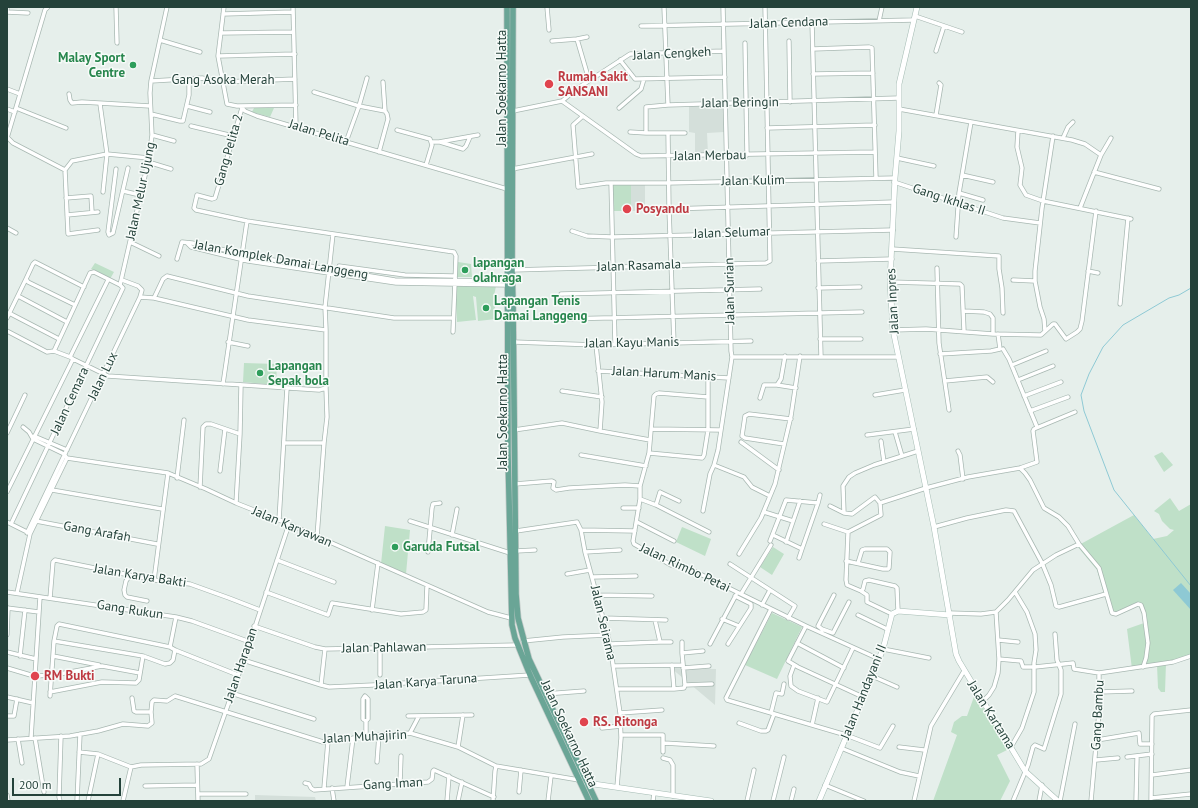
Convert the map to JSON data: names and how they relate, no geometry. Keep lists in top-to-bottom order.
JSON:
{
  "streets": {
    "main road": [
      "Jalan Soekarno Hatta",
      "Jalan Inpres",
      "Jalan Handayani II",
      "Jalan Kartama"
    ],
    "street": [
      "Jalan Cendana",
      "Jalan Cengkeh",
      "Gang Asoka Merah",
      "Jalan Beringin",
      "Jalan Pelita",
      "Gang Pelita 2",
      "Jalan Merbau",
      "Jalan Kulim",
      "Jalan Melur Ujung",
      "Gang Ikhlas II",
      "Jalan Selumar",
      "Jalan Komplek Damai Langgeng",
      "Jalan Rasamala",
      "Jalan Surian",
      "Jalan Kayu Manis",
      "Jalan Harum Manis",
      "Jalan Lux",
      "Jalan Cemara",
      "Jalan Karyawan",
      "Gang Arafah",
      "Jalan Rimbo Petai",
      "Jalan Karya Bakti",
      "Gang Rukun",
      "Jalan Seirama",
      "Jalan Pahlawan",
      "Jalan Harapan",
      "Jalan Karya Taruna",
      "Gang Bambu",
      "Jalan Muhajirin",
      "Gang Iman"
    ]
  },
  "crossings": [
    ["Jalan Cendana", "Jalan Surian"],
    ["Jalan Cendana", "Jalan Inpres"],
    ["Jalan Cengkeh", "Jalan Merbau"],
    ["Jalan Cengkeh", "Jalan Surian"],
    ["Gang Asoka Merah", "Jalan Pelita"],
    ["Gang Asoka Merah", "Jalan Melur Ujung"],
    ["Jalan Soekarno Hatta", "Jalan Pelita"],
    ["Jalan Soekarno Hatta", "Jalan Komplek Damai Langgeng"],
    ["Jalan Soekarno Hatta", "Jalan Rasamala"],
    ["Jalan Soekarno Hatta", "Jalan Kayu Manis"],
    ["Jalan Soekarno Hatta", "Jalan Karyawan"],
    ["Jalan Soekarno Hatta", "Jalan Pahlawan"],
    ["Jalan Soekarno Hatta", "Jalan Karya Taruna"],
    ["Jalan Soekarno Hatta", "Jalan Muhajirin"],
    ["Jalan Beringin", "Jalan Surian"],
    ["Jalan Beringin", "Jalan Inpres"],
    ["Jalan Pelita", "Gang Pelita 2"],
    ["Jalan Merbau", "Jalan Surian"],
    ["Jalan Kulim", "Gang Ikhlas II"],
    ["Jalan Kulim", "Jalan Surian"],
    ["Jalan Kulim", "Jalan Inpres"],
    ["Jalan Melur Ujung", "Jalan Cemara"],
    ["Gang Ikhlas II", "Jalan Inpres"],
    ["Jalan Selumar", "Jalan Rasamala"],
    ["Jalan Selumar", "Jalan Surian"],
    ["Jalan Selumar", "Jalan Inpres"],
    ["Jalan Rasamala", "Jalan Surian"],
    ["Jalan Surian", "Jalan Kayu Manis"],
    ["Jalan Surian", "Jalan Harum Manis"],
    ["Jalan Inpres", "Jalan Kartama"],
    ["Jalan Karyawan", "Jalan Harapan"],
    ["Jalan Rimbo Petai", "Jalan Handayani II"],
    ["Jalan Karya Bakti", "Gang Rukun"],
    ["Jalan Karya Bakti", "Jalan Harapan"],
    ["Gang Rukun", "Jalan Harapan"],
    ["Jalan Pahlawan", "Jalan Harapan"],
    ["Jalan Harapan", "Jalan Karya Taruna"],
    ["Jalan Harapan", "Jalan Muhajirin"]
  ],
  "places": [
    "Malay Sport Centre",
    "Rumah Sakit SANSANI",
    "Posyandu",
    "lapangan olahraga",
    "Lapangan Tenis Damai Langgeng",
    "Lapangan Sepak bola",
    "Garuda Futsal",
    "RM Bukti",
    "RS. Ritonga"
  ],
  "scale_bar": "200 m"
}
